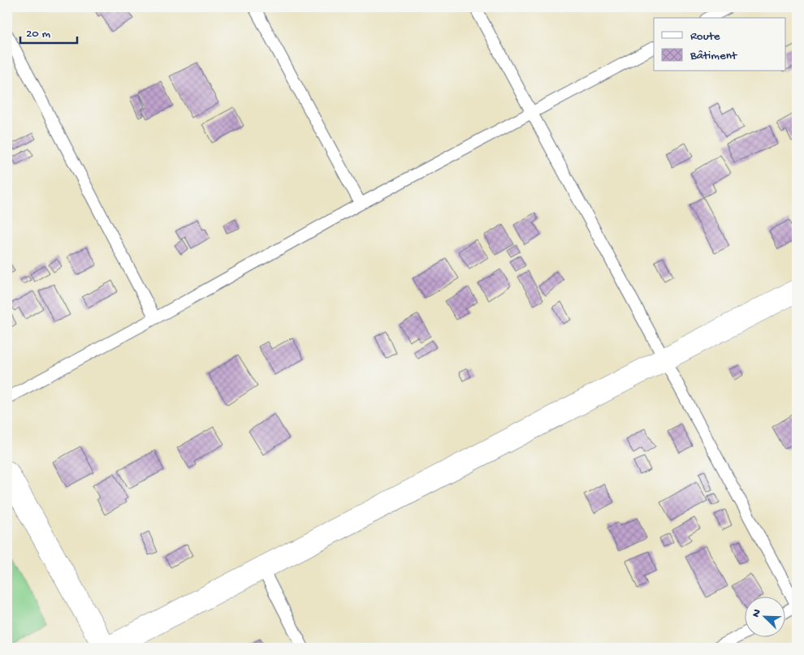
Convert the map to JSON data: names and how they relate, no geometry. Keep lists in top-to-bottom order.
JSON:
{
  "legend": ["Route", "Bâtiment"],
  "scale_bar": "20 m",
  "north": "top left"
}
